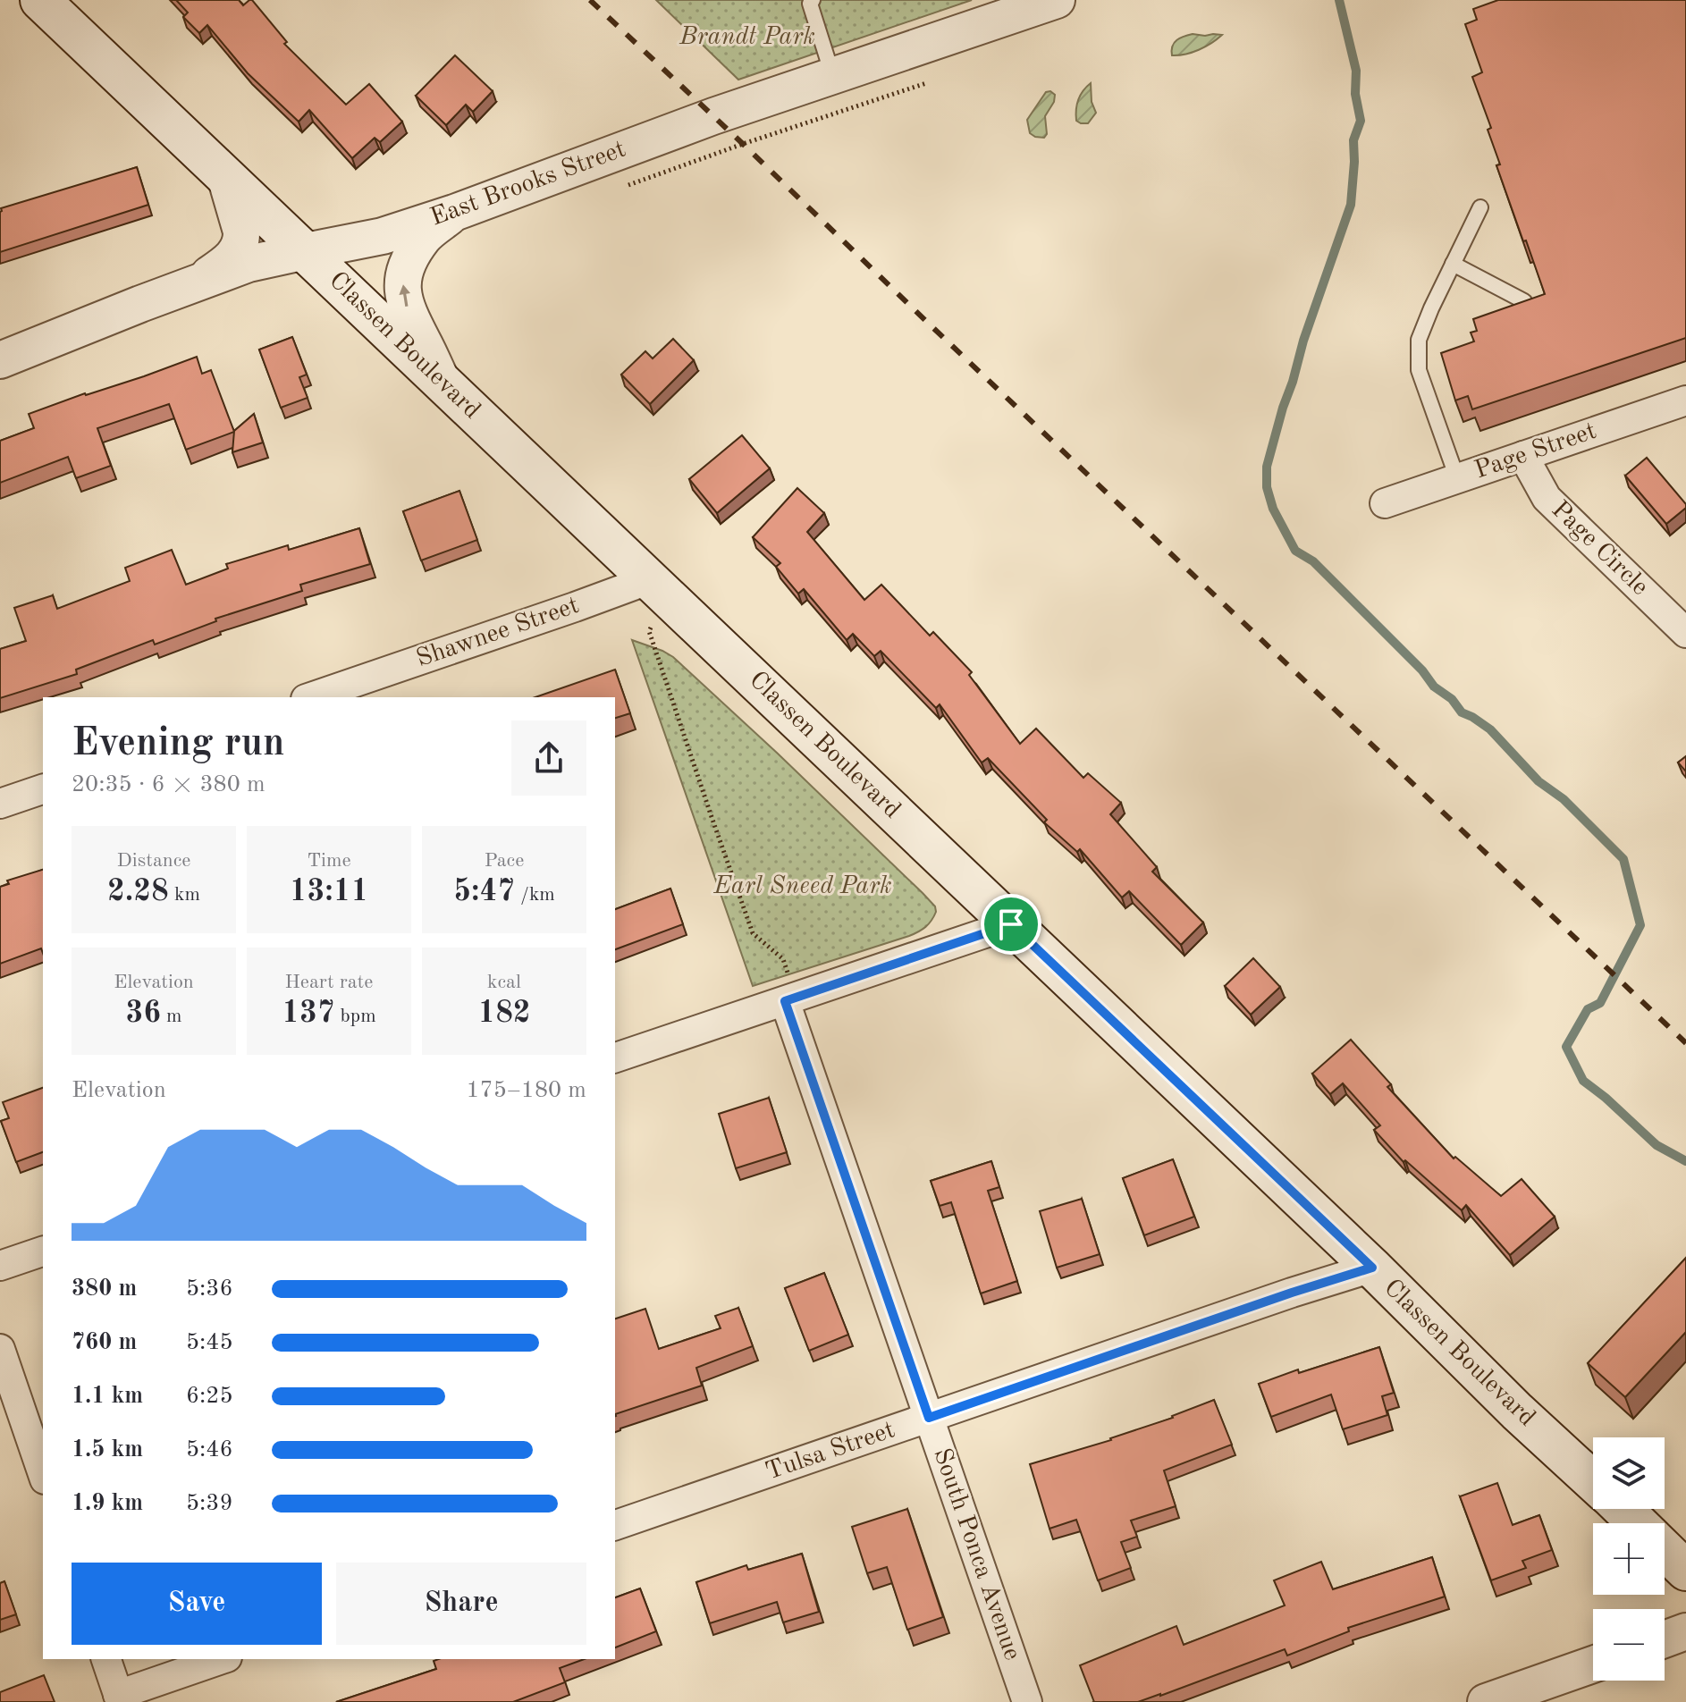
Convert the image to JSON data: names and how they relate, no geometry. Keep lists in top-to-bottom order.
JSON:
{
  "streets": {
    "main road": ["Classen Boulevard"],
    "street": [
      "East Brooks Street",
      "Page Street",
      "Page Circle",
      "Shawnee Street",
      "Tulsa Street",
      "South Ponca Avenue"
    ]
  },
  "crossings": [
    ["East Brooks Street", "Classen Boulevard"],
    ["Classen Boulevard", "Shawnee Street"],
    ["Classen Boulevard", "Tulsa Street"],
    ["Page Street", "Page Circle"],
    ["Tulsa Street", "South Ponca Avenue"]
  ],
  "parks": ["Brandt Park", "Earl Sneed Park"],
  "page": {
    "heading": ["Evening run", "20:35 · 6 × 380 m"],
    "stats": [
      ["Distance", "2.28 km"],
      ["Time", "13:11"],
      ["Pace", "5:47 /km"],
      ["Elevation", "36 m"],
      ["Heart rate", "137 bpm"],
      ["kcal", "182"]
    ],
    "chart": ["Elevation", "175–180 m"],
    "list": [
      {
        "name": "380 m",
        "note": "5:36"
      },
      {
        "name": "760 m",
        "note": "5:45"
      },
      {
        "name": "1.1 km",
        "note": "6:25"
      },
      {
        "name": "1.5 km",
        "note": "5:46"
      },
      {
        "name": "1.9 km",
        "note": "5:39"
      }
    ],
    "map_buttons": ["+", "−"],
    "buttons": ["Save", "Share"]
  }
}
